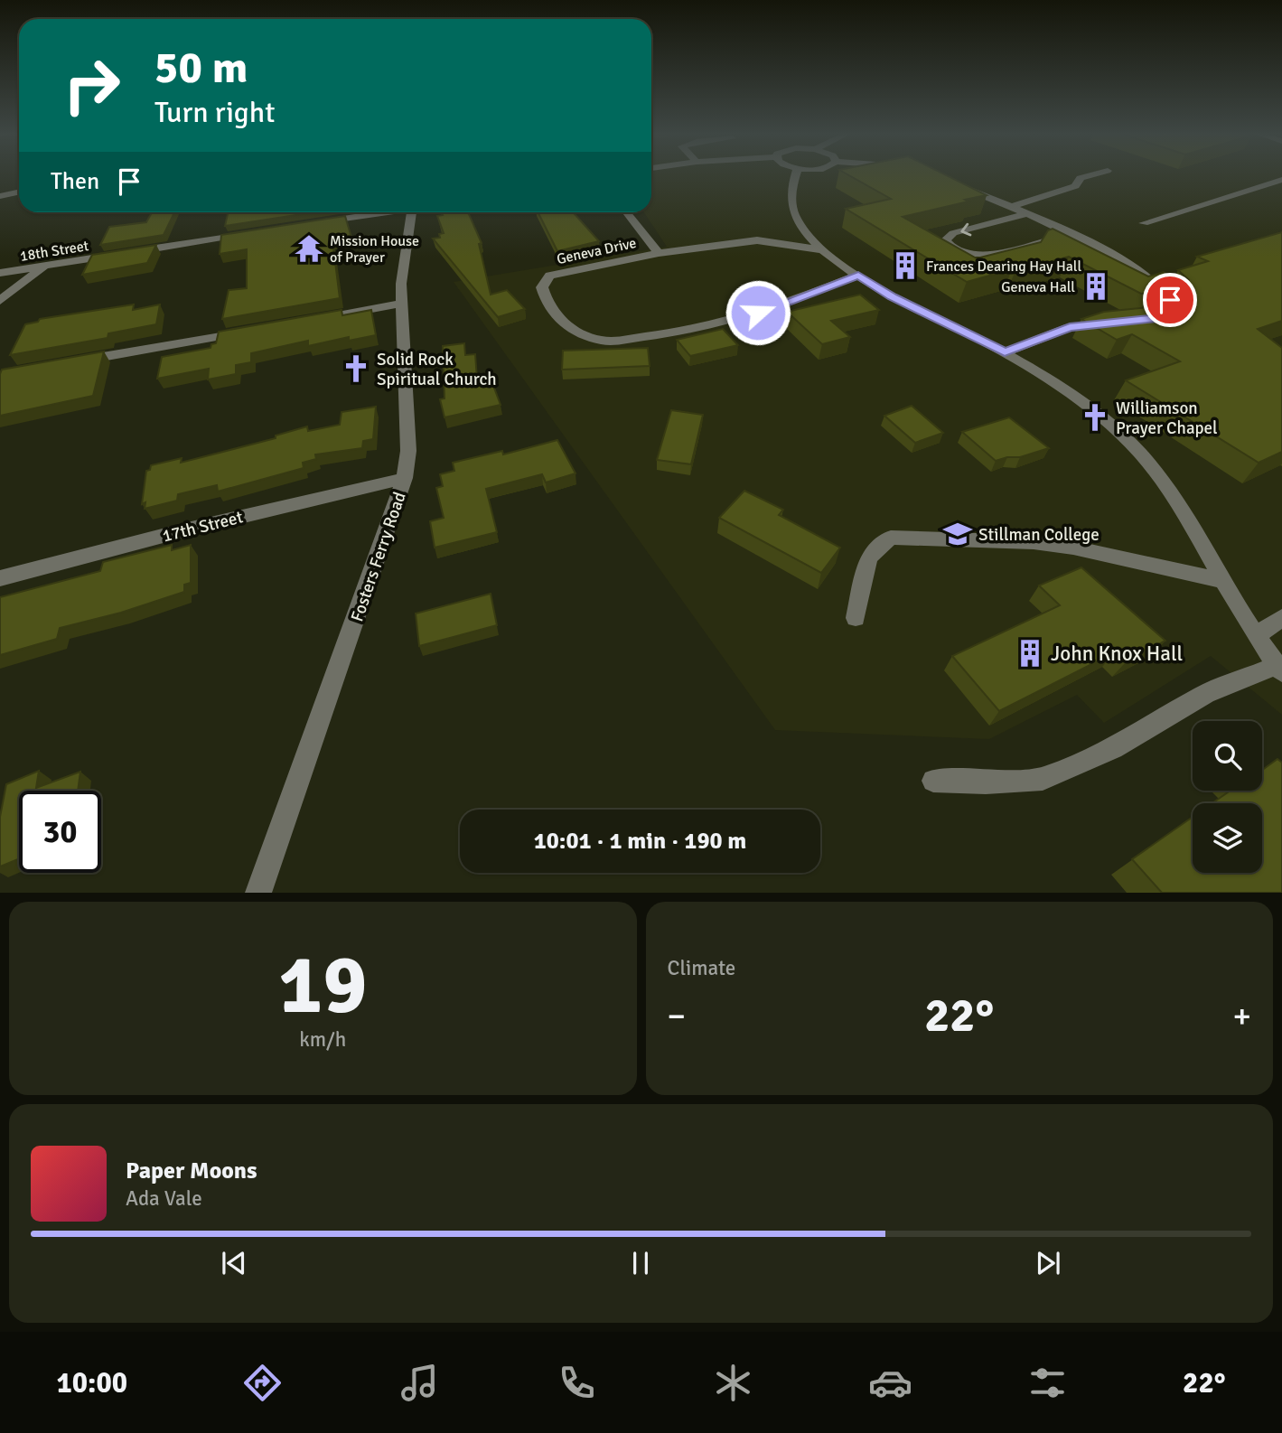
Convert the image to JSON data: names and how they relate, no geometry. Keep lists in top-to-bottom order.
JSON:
{
  "streets": {
    "street": [
      "18th Street",
      "Geneva Drive",
      "17th Street",
      "Fosters Ferry Road"
    ]
  },
  "crossings": [
    ["17th Street", "Fosters Ferry Road"]
  ],
  "places": {
    "temple": ["Mission House of Prayer"],
    "building": ["Frances Dearing Hay Hall", "Geneva Hall", "John Knox Hall"],
    "church": ["Solid Rock Spiritual Church", "Williamson Prayer Chapel"],
    "school or university": ["Stillman College"]
  },
  "page": {
    "turn": ["50 m", "Turn right"],
    "then": "Then",
    "limit": "30",
    "trip": "10:01 · 1 min · 190 m",
    "tile": [
      ["19", "km/h"],
      "Climate"
    ],
    "heat": ["−", "22°", "+"],
    "song": ["Paper Moons", "Ada Vale"],
    "tabs": ["10:00", "22°"]
  }
}
